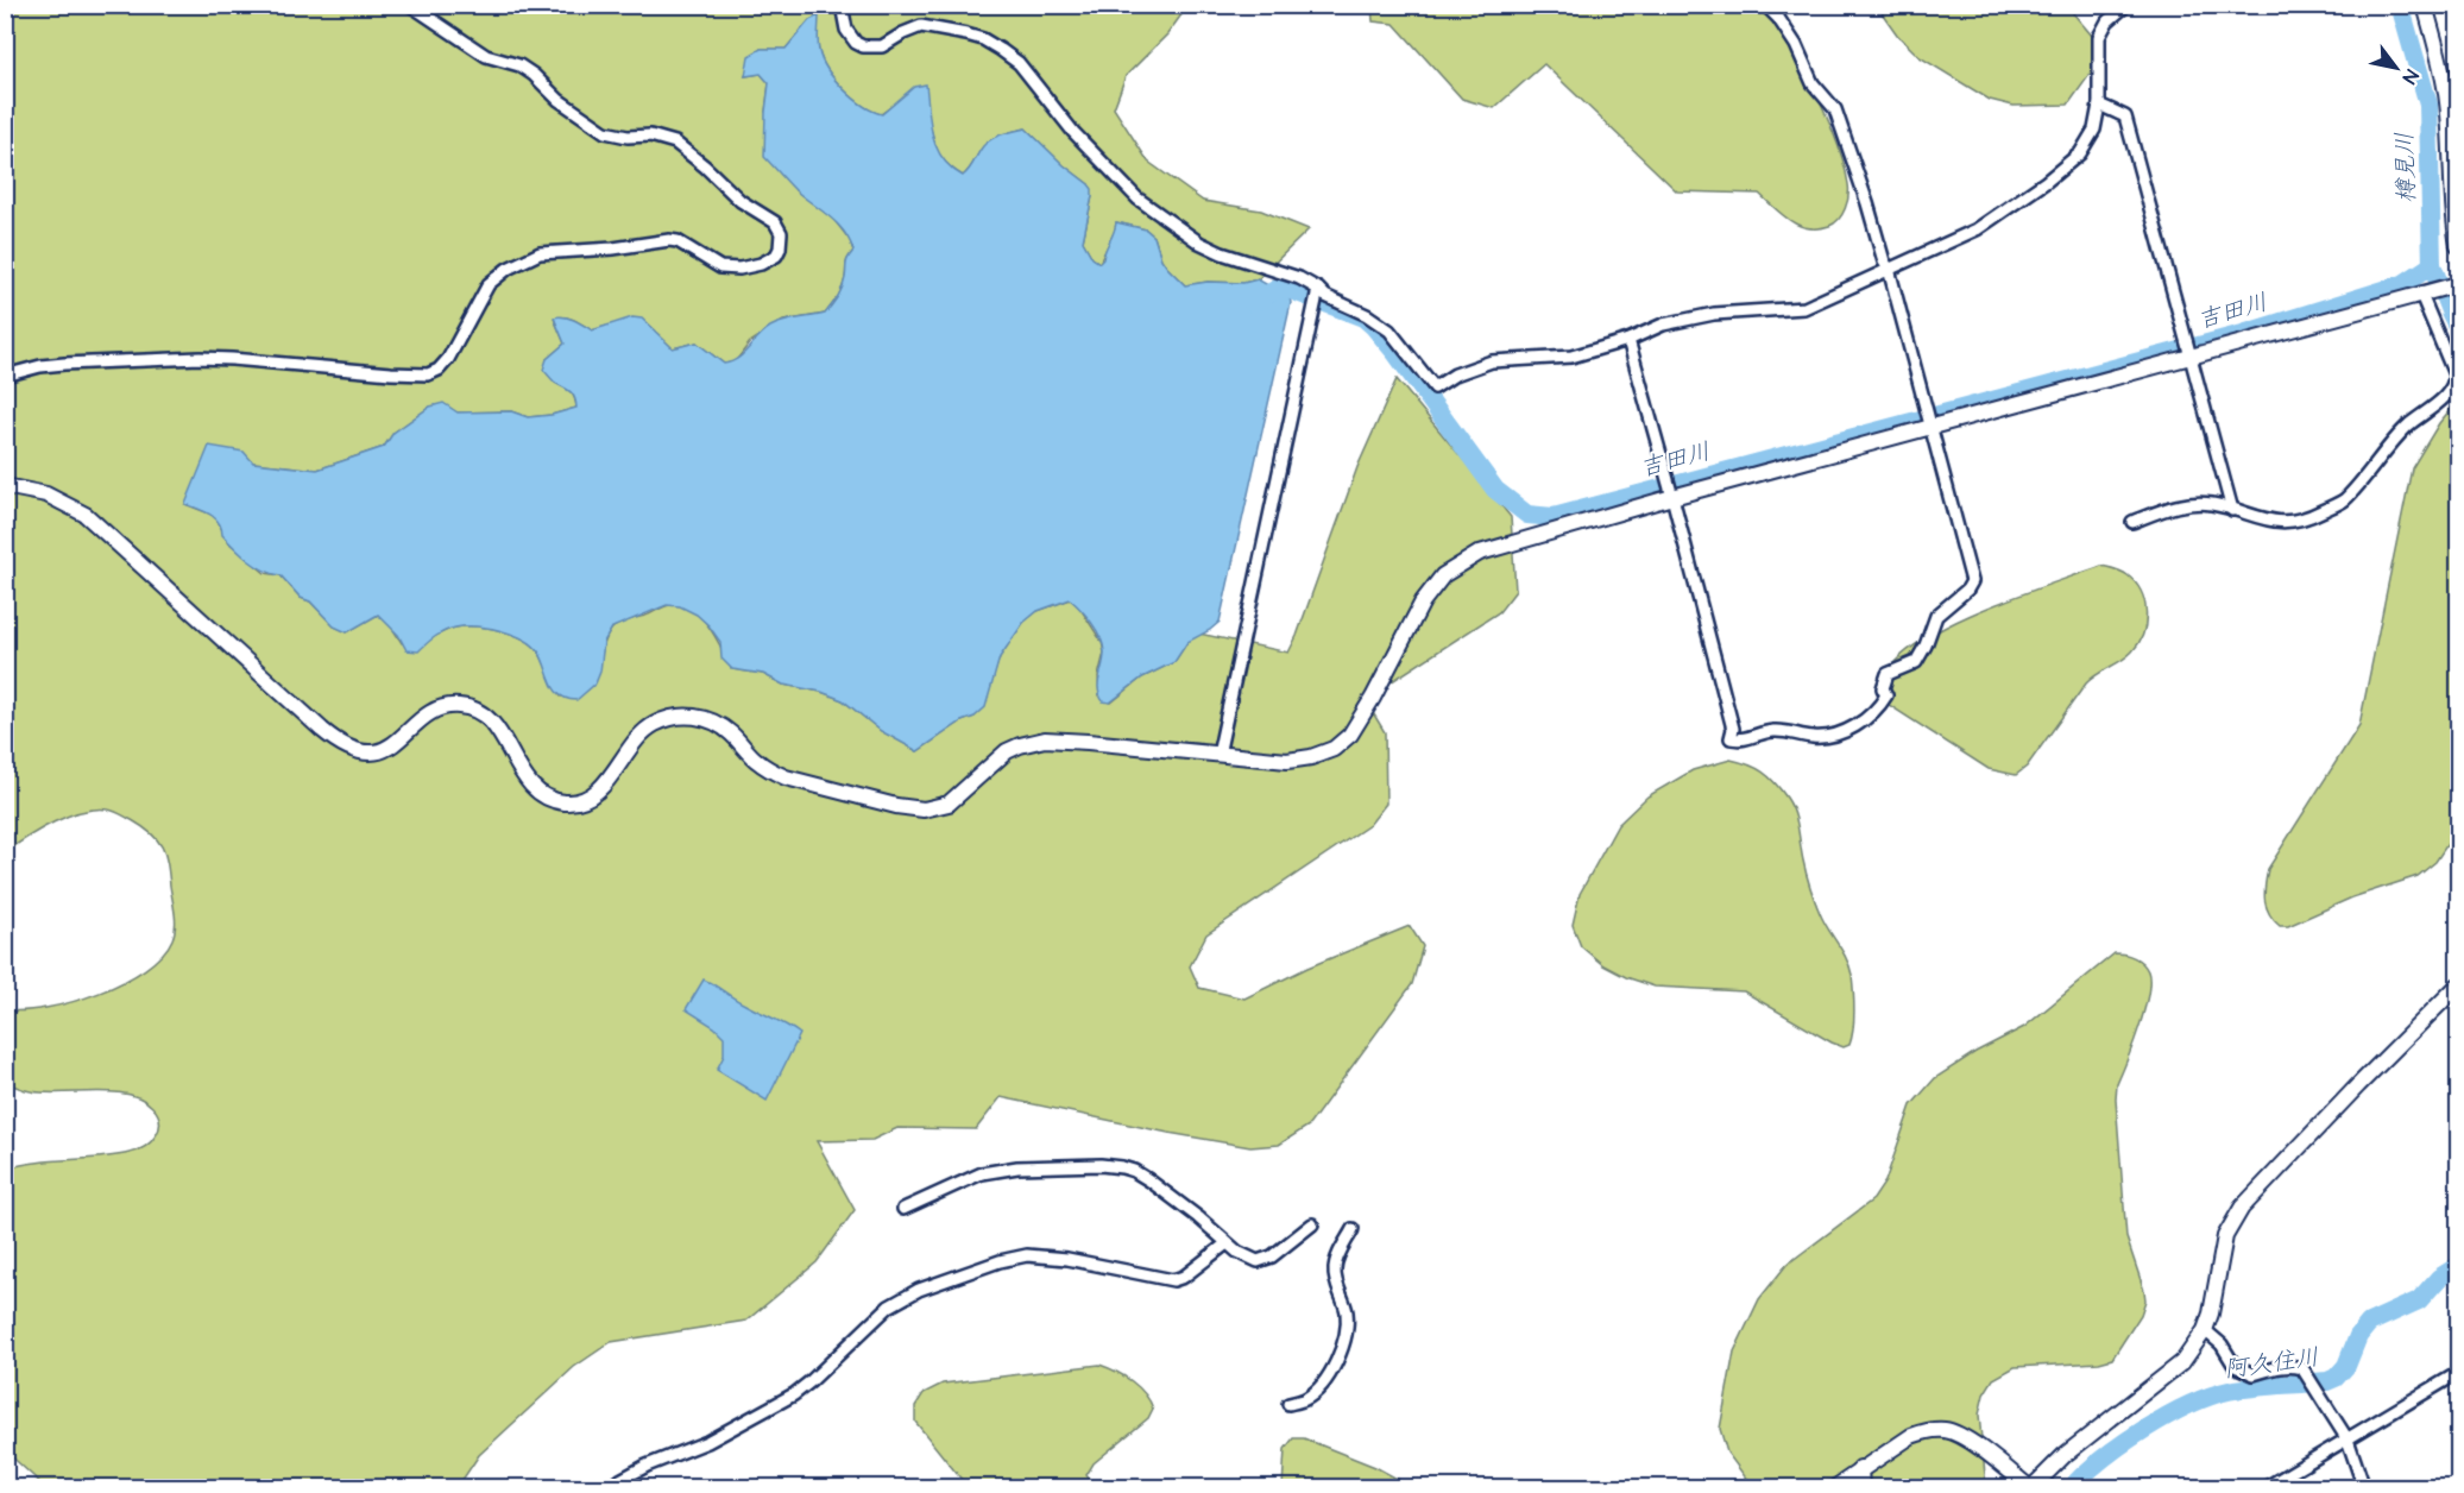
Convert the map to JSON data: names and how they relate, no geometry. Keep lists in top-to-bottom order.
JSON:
{
  "water": ["樽見川", "吉田川", "阿久住川"],
  "north": "bottom right"
}
